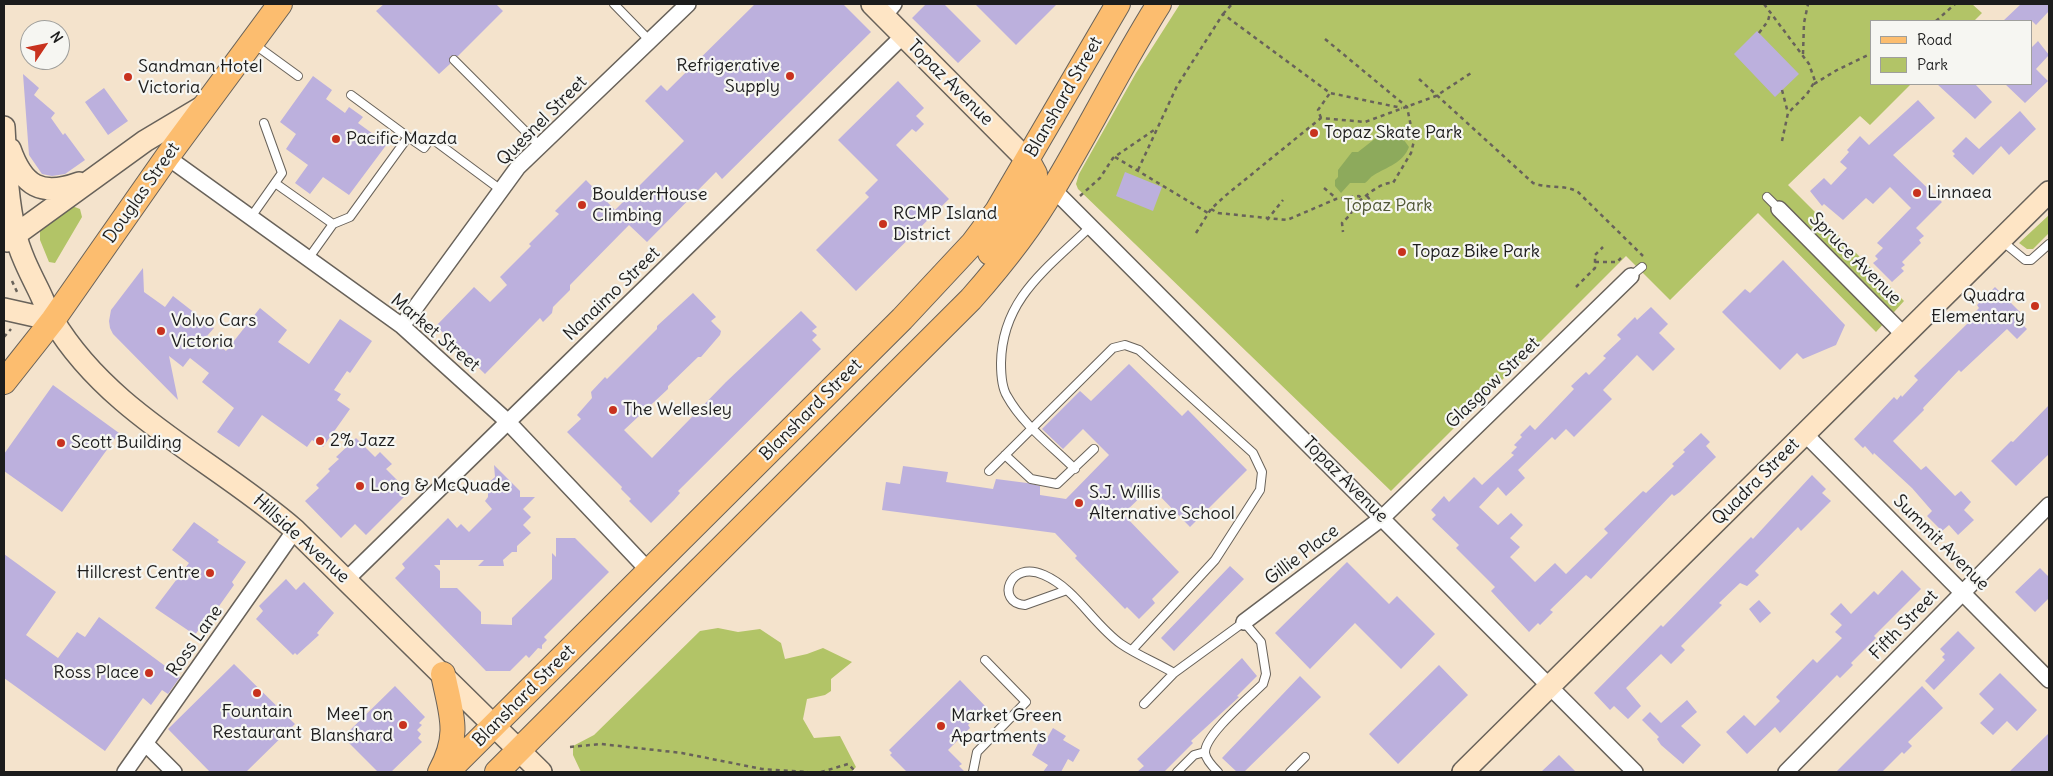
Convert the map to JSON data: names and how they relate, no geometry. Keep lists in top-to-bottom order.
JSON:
{
  "streets": {
    "main road": [
      "Topaz Avenue",
      "Blanshard Street",
      "Douglas Street",
      "Quadra Street",
      "Hillside Avenue"
    ],
    "street": [
      "Quesnel Street",
      "Spruce Avenue",
      "Nanaimo Street",
      "Market Street",
      "Glasgow Street",
      "Summit Avenue",
      "Gillie Place",
      "Fifth Street",
      "Ross Lane"
    ]
  },
  "crossings": [
    ["Topaz Avenue", "Blanshard Street"],
    ["Topaz Avenue", "Nanaimo Street"],
    ["Topaz Avenue", "Glasgow Street"],
    ["Topaz Avenue", "Quadra Street"],
    ["Topaz Avenue", "Gillie Place"],
    ["Blanshard Street", "Market Street"],
    ["Blanshard Street", "Hillside Avenue"],
    ["Quesnel Street", "Market Street"],
    ["Douglas Street", "Market Street"],
    ["Douglas Street", "Hillside Avenue"],
    ["Spruce Avenue", "Quadra Street"],
    ["Nanaimo Street", "Market Street"],
    ["Nanaimo Street", "Hillside Avenue"],
    ["Glasgow Street", "Gillie Place"],
    ["Quadra Street", "Summit Avenue"],
    ["Hillside Avenue", "Ross Lane"],
    ["Summit Avenue", "Fifth Street"]
  ],
  "parks": ["Topaz Park"],
  "places": [
    "Refrigerative Supply",
    "Sandman Hotel Victoria",
    "Topaz Skate Park",
    "Pacific Mazda",
    "Linnaea",
    "BoulderHouse Climbing",
    "RCMP Island District",
    "Topaz Bike Park",
    "Quadra Elementary",
    "Volvo Cars Victoria",
    "The Wellesley",
    "2% Jazz",
    "Scott Building",
    "Long & McQuade",
    "S.J. Willis Alternative School",
    "Hillcrest Centre",
    "Ross Place",
    "Fountain Restaurant",
    "MeeT on Blanshard",
    "Market Green Apartments"
  ],
  "legend": ["Road", "Park"],
  "north": "top right"
}
